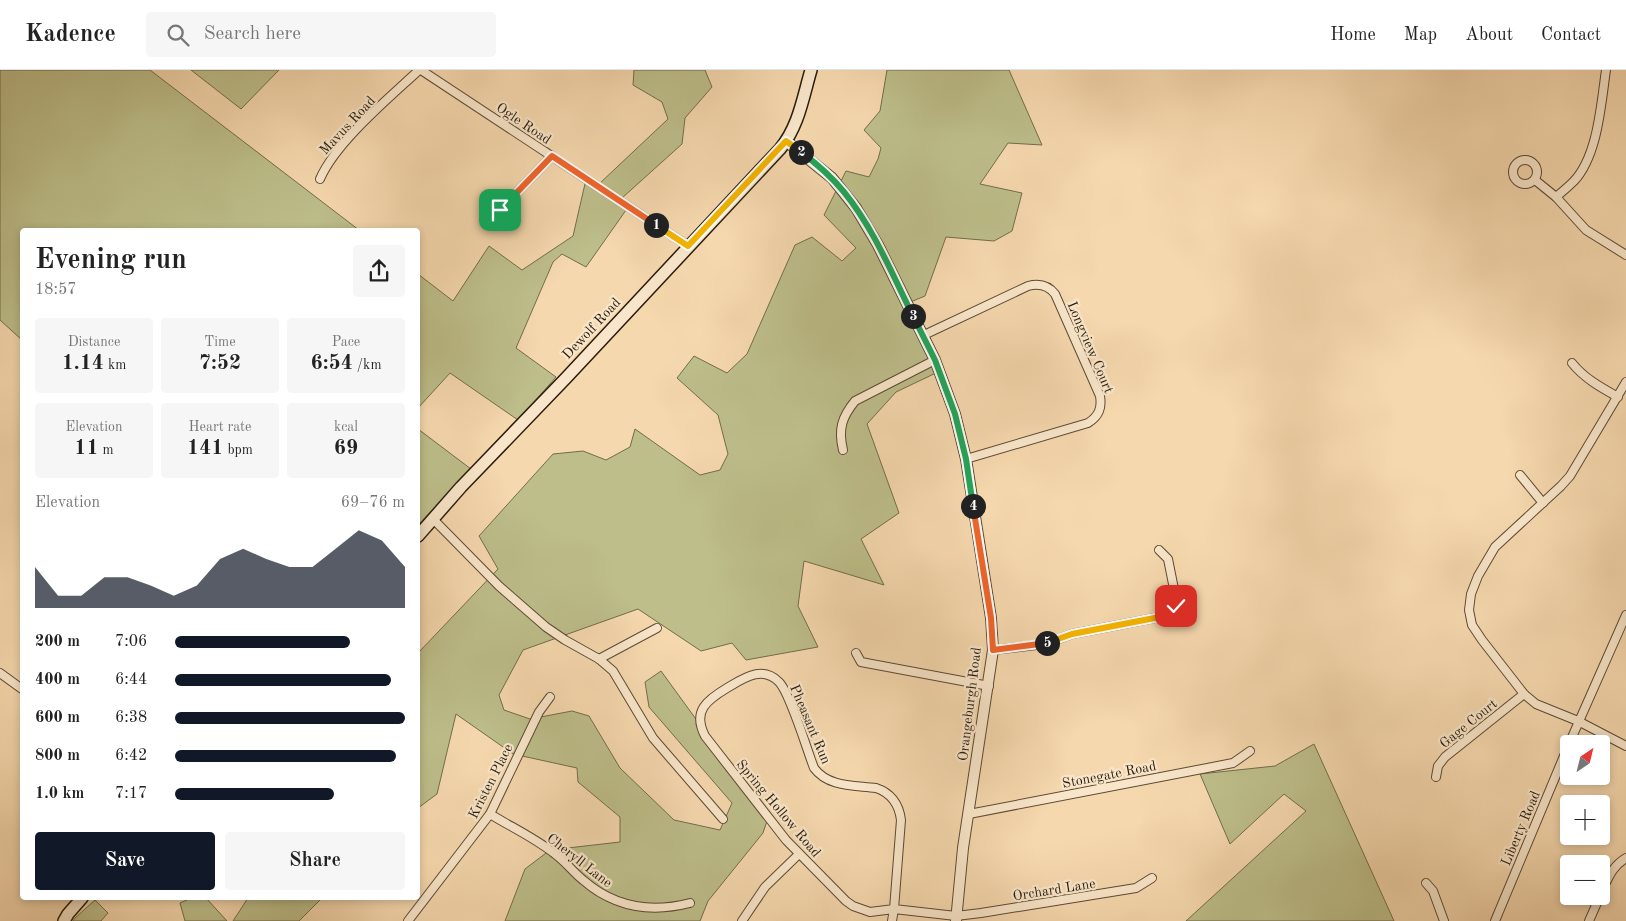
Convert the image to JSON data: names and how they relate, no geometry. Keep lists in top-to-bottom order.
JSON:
{
  "streets": {
    "main road": ["Dewolf Road"],
    "street": [
      "Ogle Road",
      "Mavus Road",
      "Longview Court",
      "Orangeburgh Road",
      "Gage Court",
      "Pheasant Run",
      "Stonegate Road",
      "Kristen Place",
      "Spring Hollow Road",
      "Liberty Road",
      "Cheryll Lane",
      "Orchard Lane"
    ]
  },
  "crossings": [
    ["Ogle Road", "Mavus Road"],
    ["Ogle Road", "Dewolf Road"],
    ["Dewolf Road", "Orangeburgh Road"],
    ["Longview Court", "Orangeburgh Road"],
    ["Orangeburgh Road", "Stonegate Road"],
    ["Orangeburgh Road", "Spring Hollow Road"],
    ["Orangeburgh Road", "Orchard Lane"],
    ["Pheasant Run", "Spring Hollow Road"],
    ["Kristen Place", "Cheryll Lane"],
    ["Spring Hollow Road", "Orchard Lane"]
  ],
  "north": "top right",
  "page": {
    "header": "Kadence",
    "search": "Search here",
    "nav": [
      "Home",
      "Map",
      "About",
      "Contact"
    ],
    "pins": [
      "2",
      "1",
      "3",
      "4",
      "5"
    ],
    "heading": ["Evening run", "18:57"],
    "stats": [
      ["Distance", "1.14 km"],
      ["Time", "7:52"],
      ["Pace", "6:54 /km"],
      ["Elevation", "11 m"],
      ["Heart rate", "141 bpm"],
      ["kcal", "69"]
    ],
    "chart": ["Elevation", "69–76 m"],
    "list": [
      {
        "name": "200 m",
        "note": "7:06"
      },
      {
        "name": "400 m",
        "note": "6:44"
      },
      {
        "name": "600 m",
        "note": "6:38"
      },
      {
        "name": "800 m",
        "note": "6:42"
      },
      {
        "name": "1.0 km",
        "note": "7:17"
      }
    ],
    "map_buttons": ["+", "−"],
    "buttons": ["Save", "Share"]
  }
}
